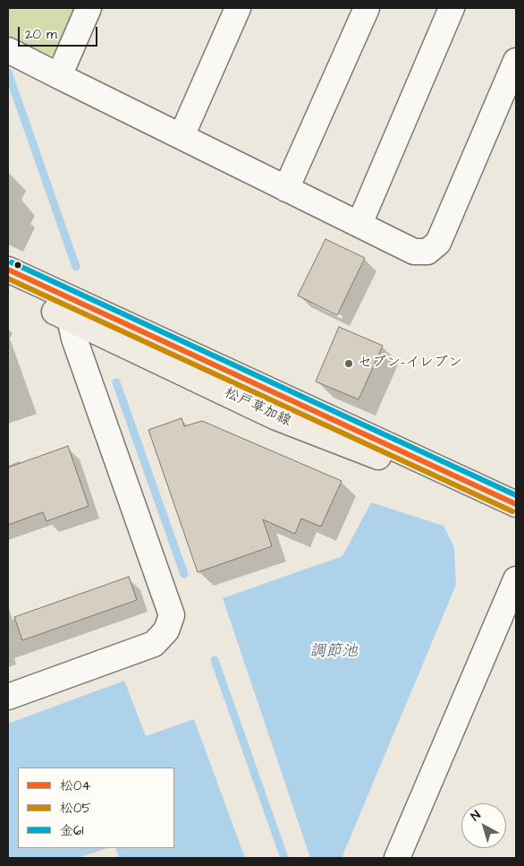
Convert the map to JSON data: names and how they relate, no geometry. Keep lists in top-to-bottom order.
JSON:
{
  "streets": {
    "main road": ["松戸草加線"]
  },
  "water": ["調節池"],
  "places": ["セブン-イレブン"],
  "lines": ["transit line 金61", "transit line 松04", "transit line 松05"],
  "legend": ["松04", "松05", "金61"],
  "scale_bar": "20 m",
  "north": "top left"
}
